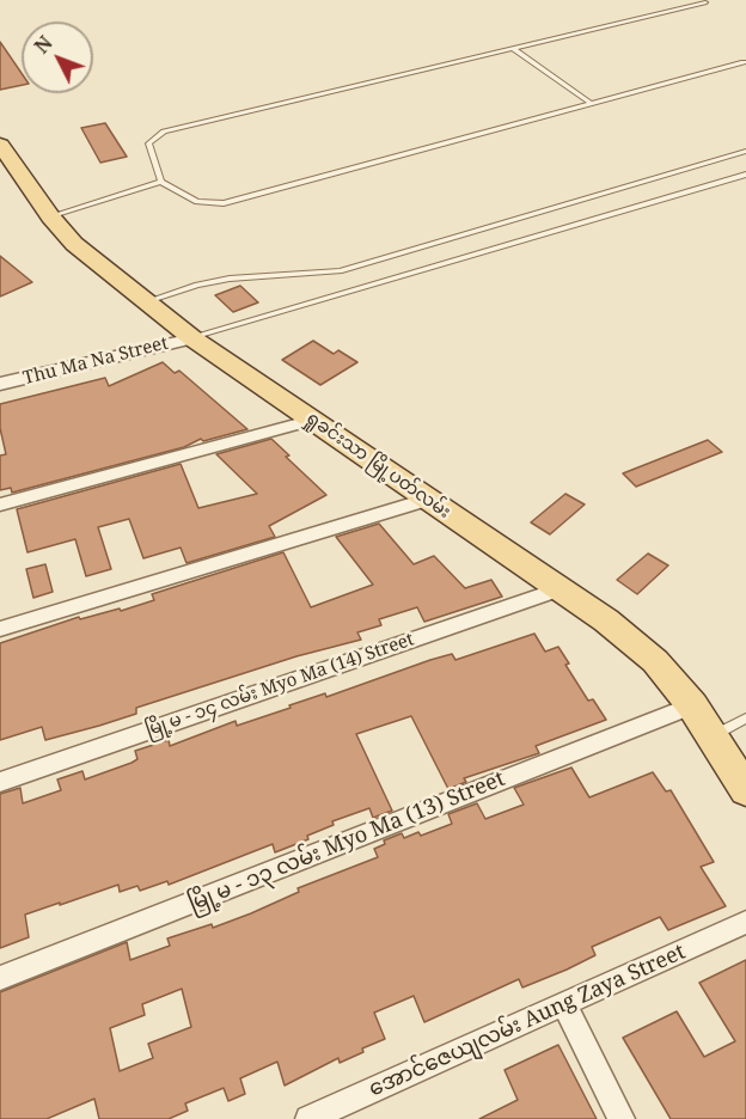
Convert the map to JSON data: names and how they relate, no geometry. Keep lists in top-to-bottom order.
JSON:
{
  "streets": {
    "main road": ["ရှုခင်းသာ မြို့ပတ်လမ်း"],
    "street": [
      "Thu Ma Na Street",
      "မြို့မ - ၁၄ လမ်း Myo Ma (14) Street",
      "မြို့မ - ၁၃ လမ်း Myo Ma (13) Street",
      "အောင်ဇေယျလမ်း Aung Zaya Street"
    ]
  },
  "crossings": [
    ["Thu Ma Na Street", "ရှုခင်းသာ မြို့ပတ်လမ်း"],
    ["ရှုခင်းသာ မြို့ပတ်လမ်း", "မြို့မ - ၁၄ လမ်း Myo Ma (14) Street"],
    ["ရှုခင်းသာ မြို့ပတ်လမ်း", "မြို့မ - ၁၃ လမ်း Myo Ma (13) Street"]
  ],
  "north": "top left"
}
